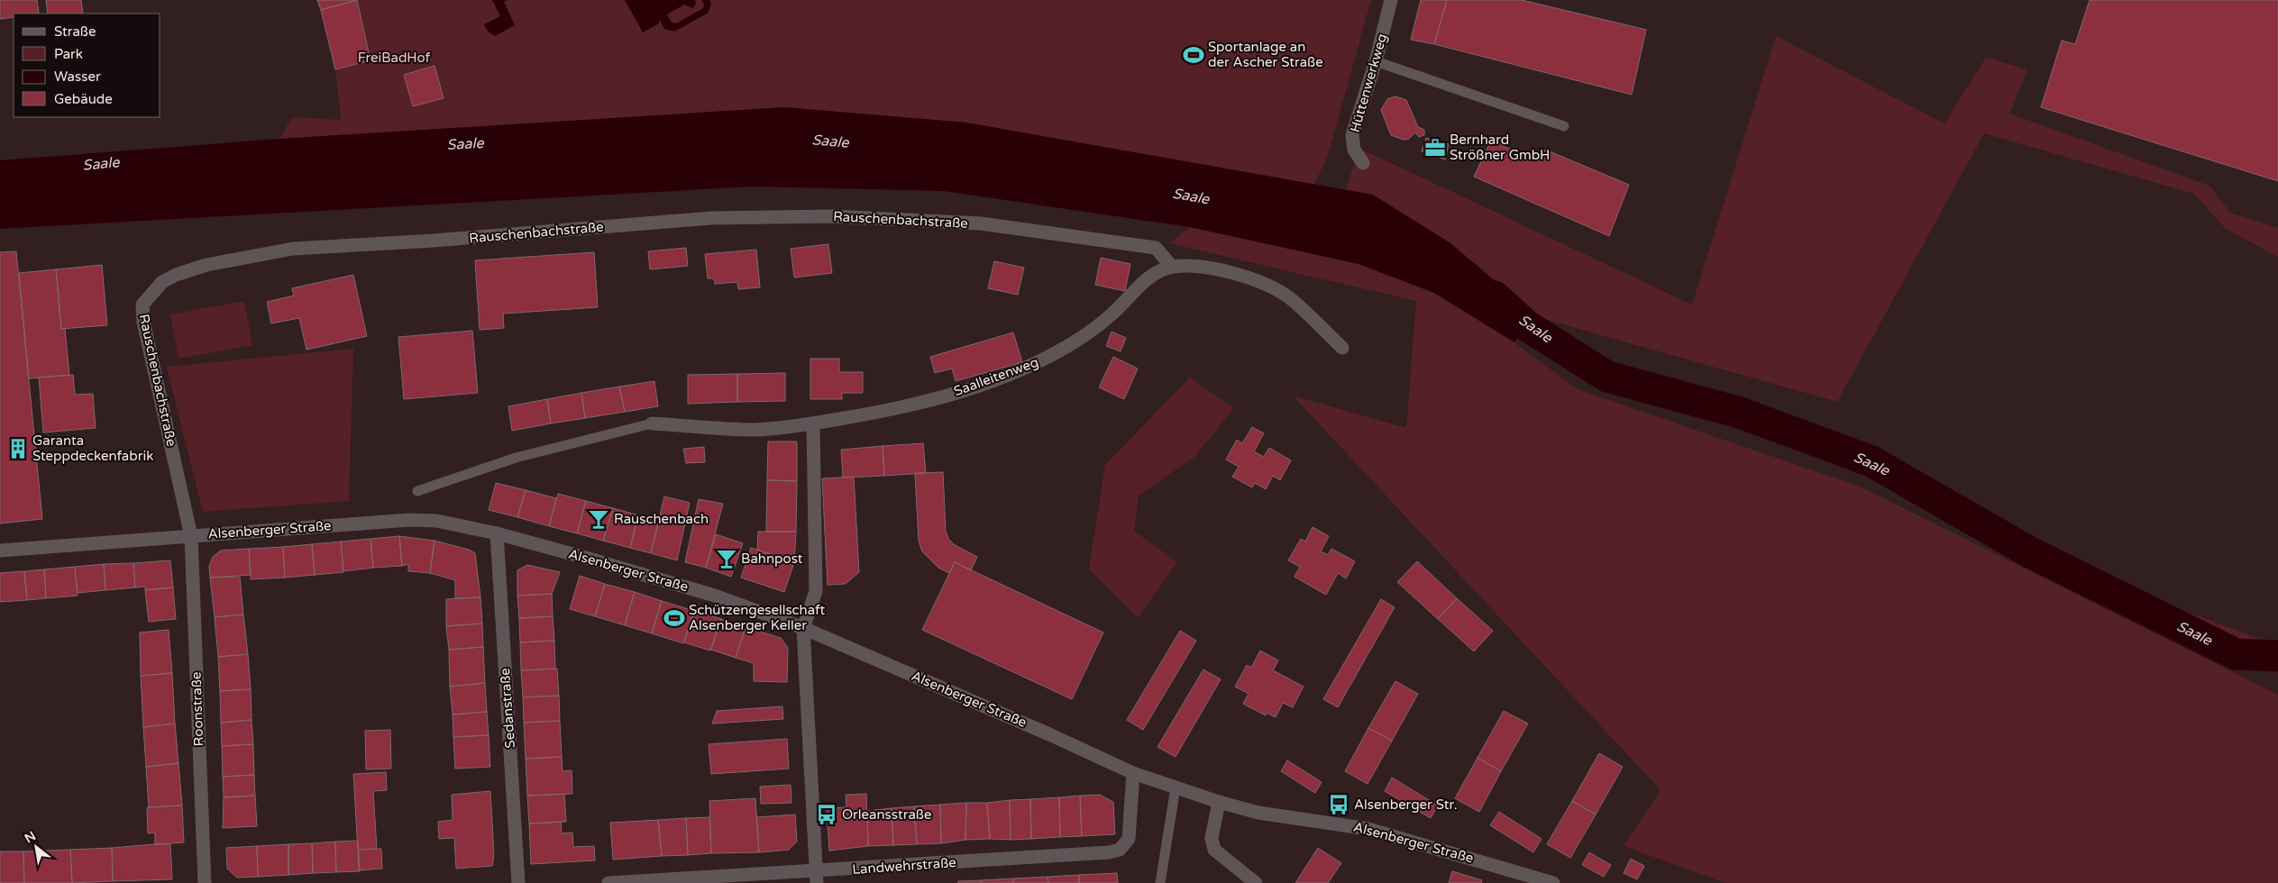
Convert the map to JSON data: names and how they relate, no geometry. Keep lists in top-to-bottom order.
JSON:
{
  "streets": {
    "street": [
      "Hüttenwerkweg",
      "Rauschenbachstraße",
      "Saalleitenweg",
      "Alsenberger Straße",
      "Sedanstraße",
      "Roonstraße",
      "Landwehrstraße"
    ]
  },
  "crossings": [
    ["Rauschenbachstraße", "Saalleitenweg"],
    ["Rauschenbachstraße", "Alsenberger Straße"],
    ["Rauschenbachstraße", "Roonstraße"],
    ["Alsenberger Straße", "Sedanstraße"],
    ["Alsenberger Straße", "Roonstraße"],
    ["Alsenberger Straße", "Landwehrstraße"]
  ],
  "water": ["Saale"],
  "parks": ["FreiBadHof"],
  "places": {
    "sports": ["Sportanlage an der Ascher Straße", "Schützengesellschaft Alsenberger Keller"],
    "office": ["Bernhard Strößner GmbH"],
    "building": ["Garanta Steppdeckenfabrik"],
    "bar": ["Rauschenbach", "Bahnpost"],
    "bus stop": ["Alsenberger Str.", "Orleansstraße"]
  },
  "legend": [
    "Straße",
    "Park",
    "Wasser",
    "Gebäude"
  ],
  "north": "top left"
}
